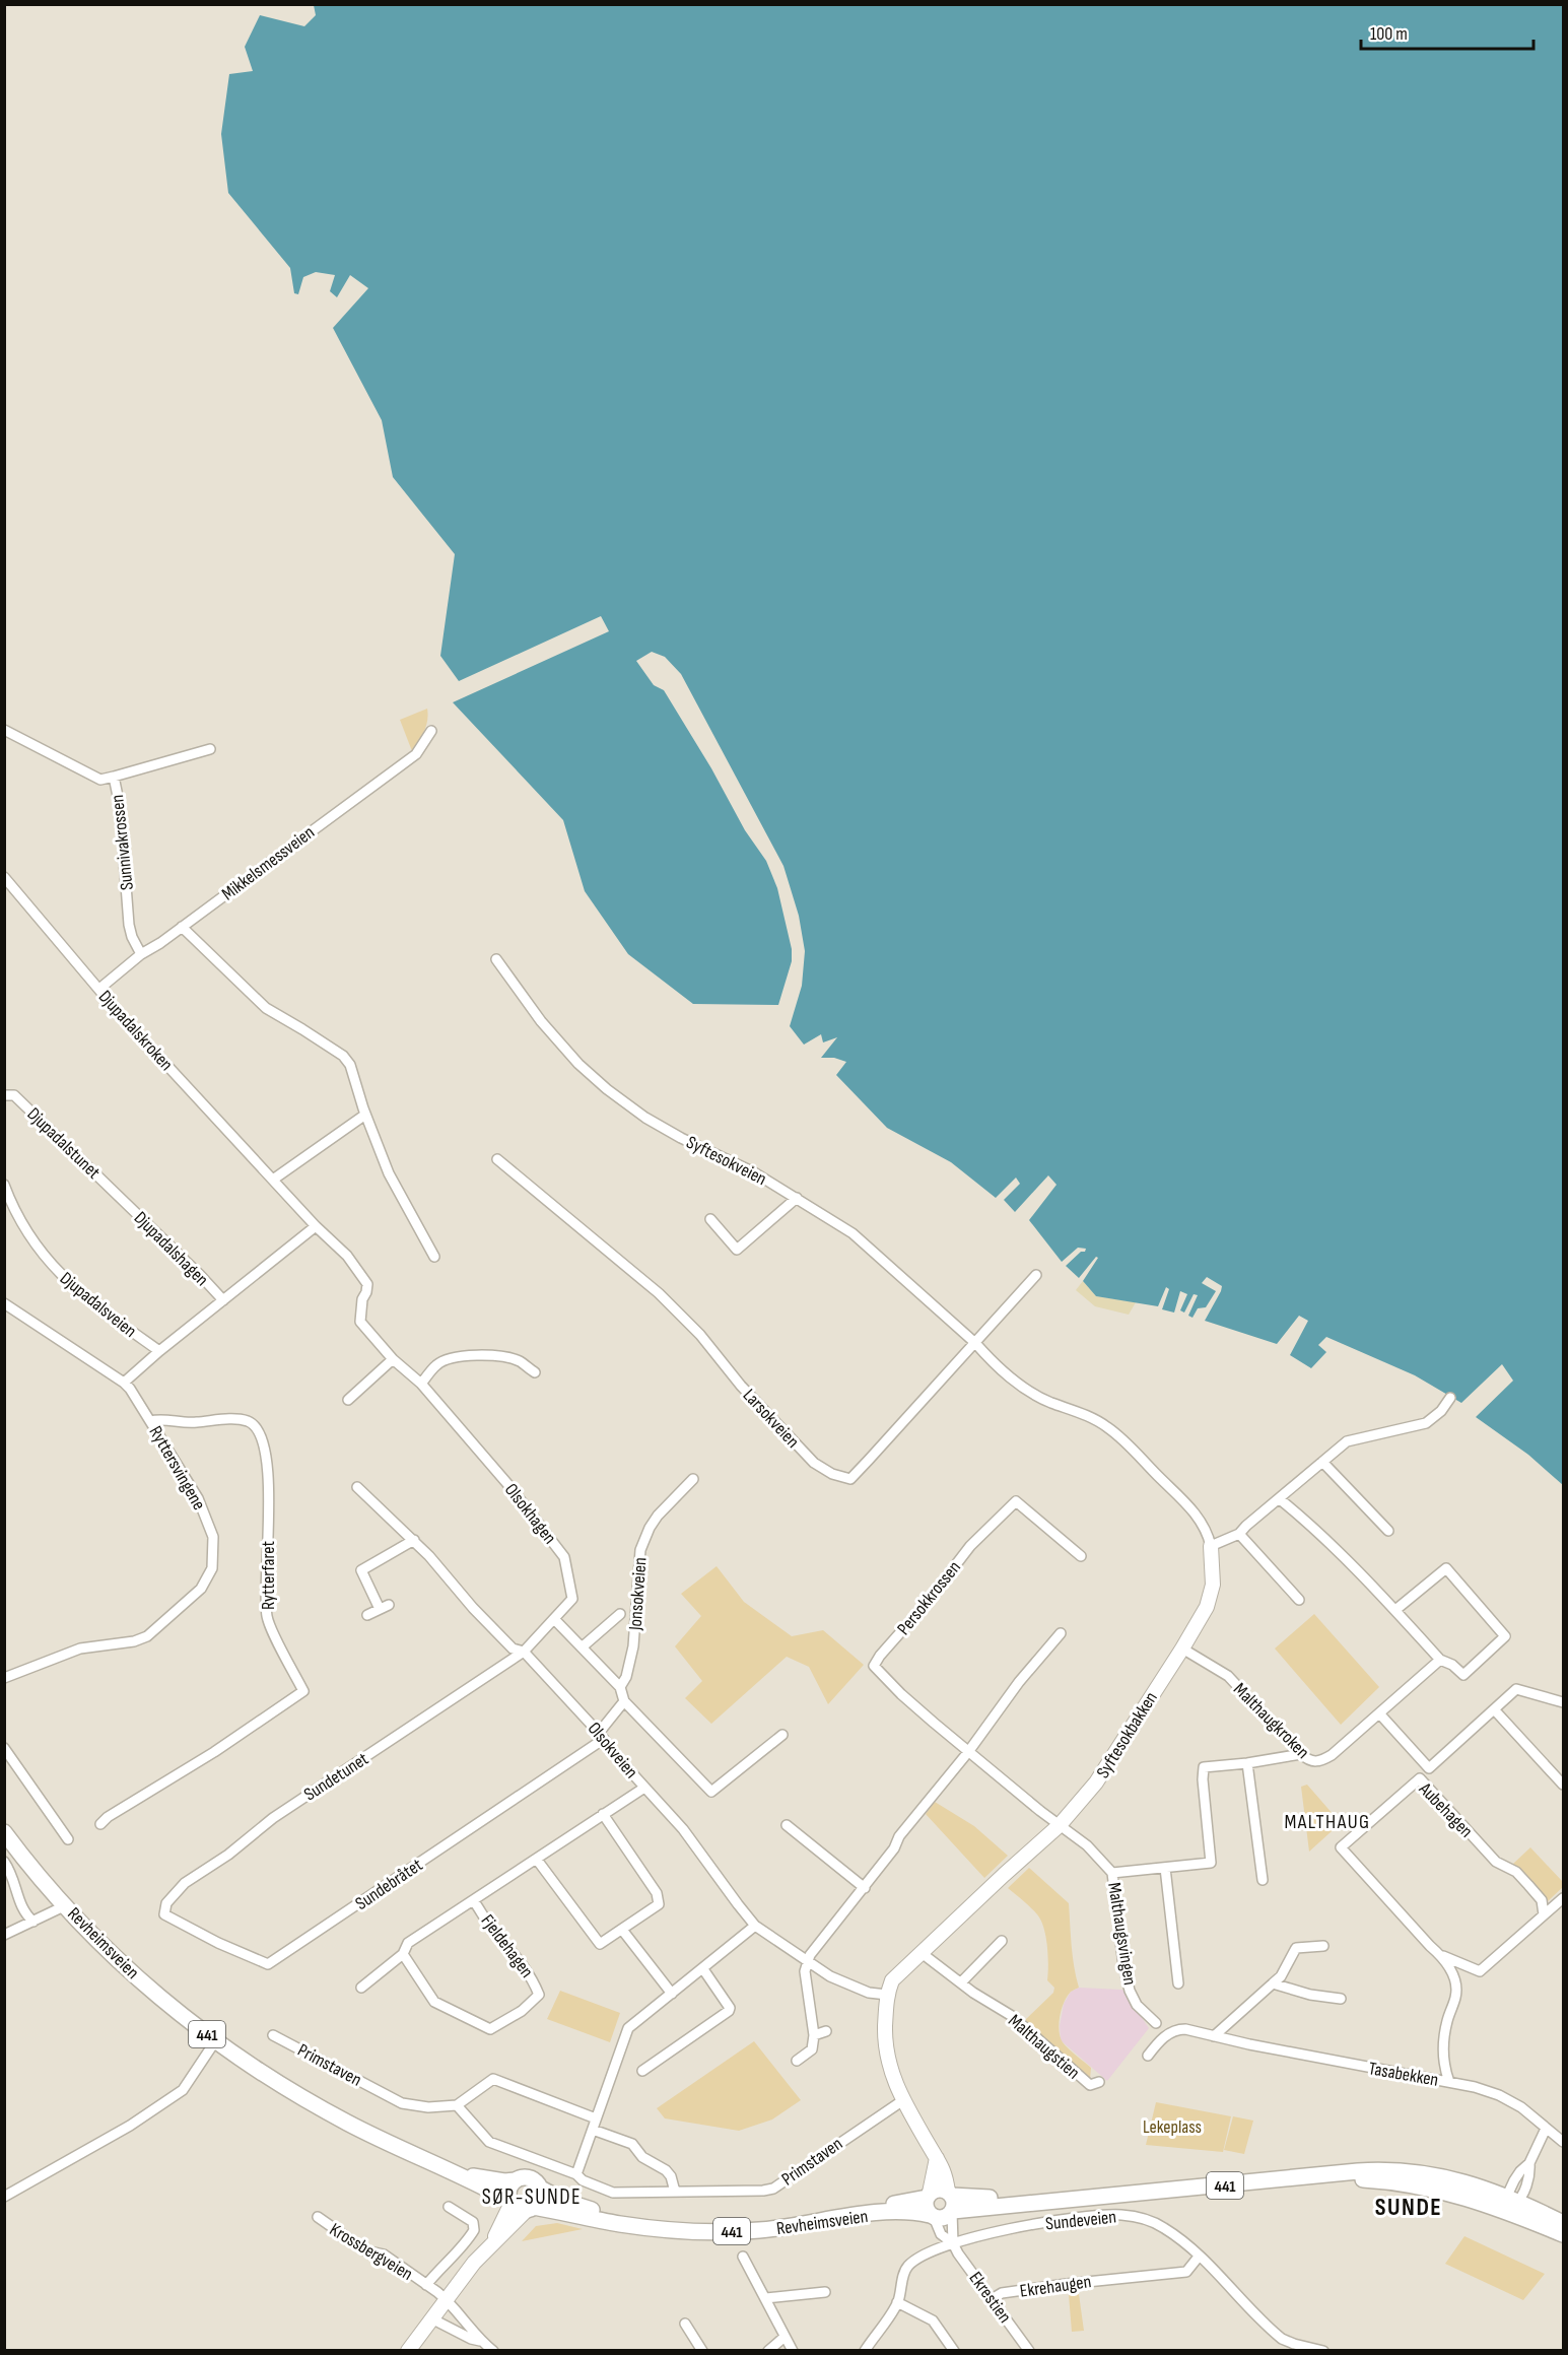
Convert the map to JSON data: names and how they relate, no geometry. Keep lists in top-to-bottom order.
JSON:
{
  "streets": {
    "main road": ["Revheimsveien", "441"],
    "street": [
      "Sunnivakrossen",
      "Mikkelsmessveien",
      "Djupadalskroken",
      "Djupadalstunet",
      "Syftesokveien",
      "Djupadalshagen",
      "Djupadalsveien",
      "Larsokveien",
      "Ryttersvingene",
      "Olsokhagen",
      "Rytterfaret",
      "Jonsokveien",
      "Persokkrossen",
      "Malthaugkroken",
      "Syftesokbakken",
      "Olsokveien",
      "Sundetunet",
      "Aubehagen",
      "Sundebråtet",
      "Malthaugsvingen",
      "Fjeldehagen",
      "Malthaugstien",
      "Primstaven",
      "Tasabekken",
      "Sundeveien",
      "Krossbergveien",
      "Ekrehaugen",
      "Ekrestien"
    ]
  },
  "crossings": [
    ["Sunnivakrossen", "Mikkelsmessveien"],
    ["Mikkelsmessveien", "Djupadalskroken"],
    ["Djupadalskroken", "Olsokhagen"],
    ["Djupadalstunet", "Djupadalshagen"],
    ["Syftesokveien", "Larsokveien"],
    ["Syftesokveien", "Syftesokbakken"],
    ["Larsokveien", "Syftesokbakken"],
    ["Ryttersvingene", "Rytterfaret"],
    ["Olsokhagen", "Olsokveien"],
    ["Olsokhagen", "Sundetunet"],
    ["Persokkrossen", "Syftesokbakken"],
    ["Persokkrossen", "Malthaugsvingen"],
    ["Malthaugkroken", "Syftesokbakken"],
    ["Malthaugkroken", "Aubehagen"],
    ["Syftesokbakken", "Olsokveien"],
    ["Syftesokbakken", "Malthaugsvingen"],
    ["Syftesokbakken", "Malthaugstien"],
    ["Olsokveien", "Sundetunet"],
    ["Olsokveien", "Sundebråtet"],
    ["Olsokveien", "Fjeldehagen"],
    ["Sundetunet", "Sundebråtet"],
    ["Aubehagen", "Tasabekken"],
    ["Revheimsveien", "441"],
    ["Sundeveien", "Ekrehaugen"],
    ["Sundeveien", "Ekrestien"],
    ["Ekrehaugen", "Ekrestien"]
  ],
  "districts": ["MALTHAUG", "SØR-SUNDE", "SUNDE"],
  "parks": ["Lekeplass"],
  "scale_bar": "100 m"
}
